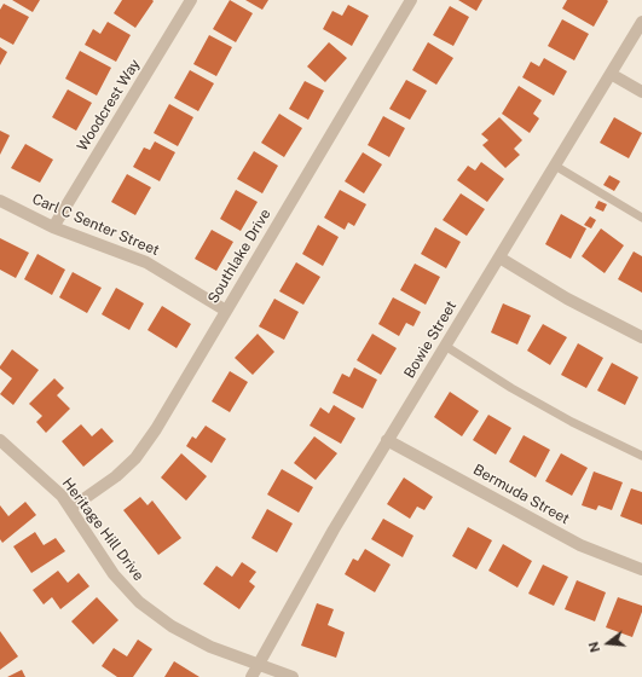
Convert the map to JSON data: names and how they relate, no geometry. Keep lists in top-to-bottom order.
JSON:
{
  "streets": {
    "street": [
      "Woodcrest Way",
      "Carl C Senter Street",
      "Southlake Drive",
      "Bowie Street",
      "Bermuda Street",
      "Heritage Hill Drive"
    ]
  },
  "crossings": [
    ["Woodcrest Way", "Carl C Senter Street"],
    ["Carl C Senter Street", "Southlake Drive"],
    ["Southlake Drive", "Heritage Hill Drive"],
    ["Bowie Street", "Bermuda Street"],
    ["Bowie Street", "Heritage Hill Drive"]
  ],
  "north": "left"
}
